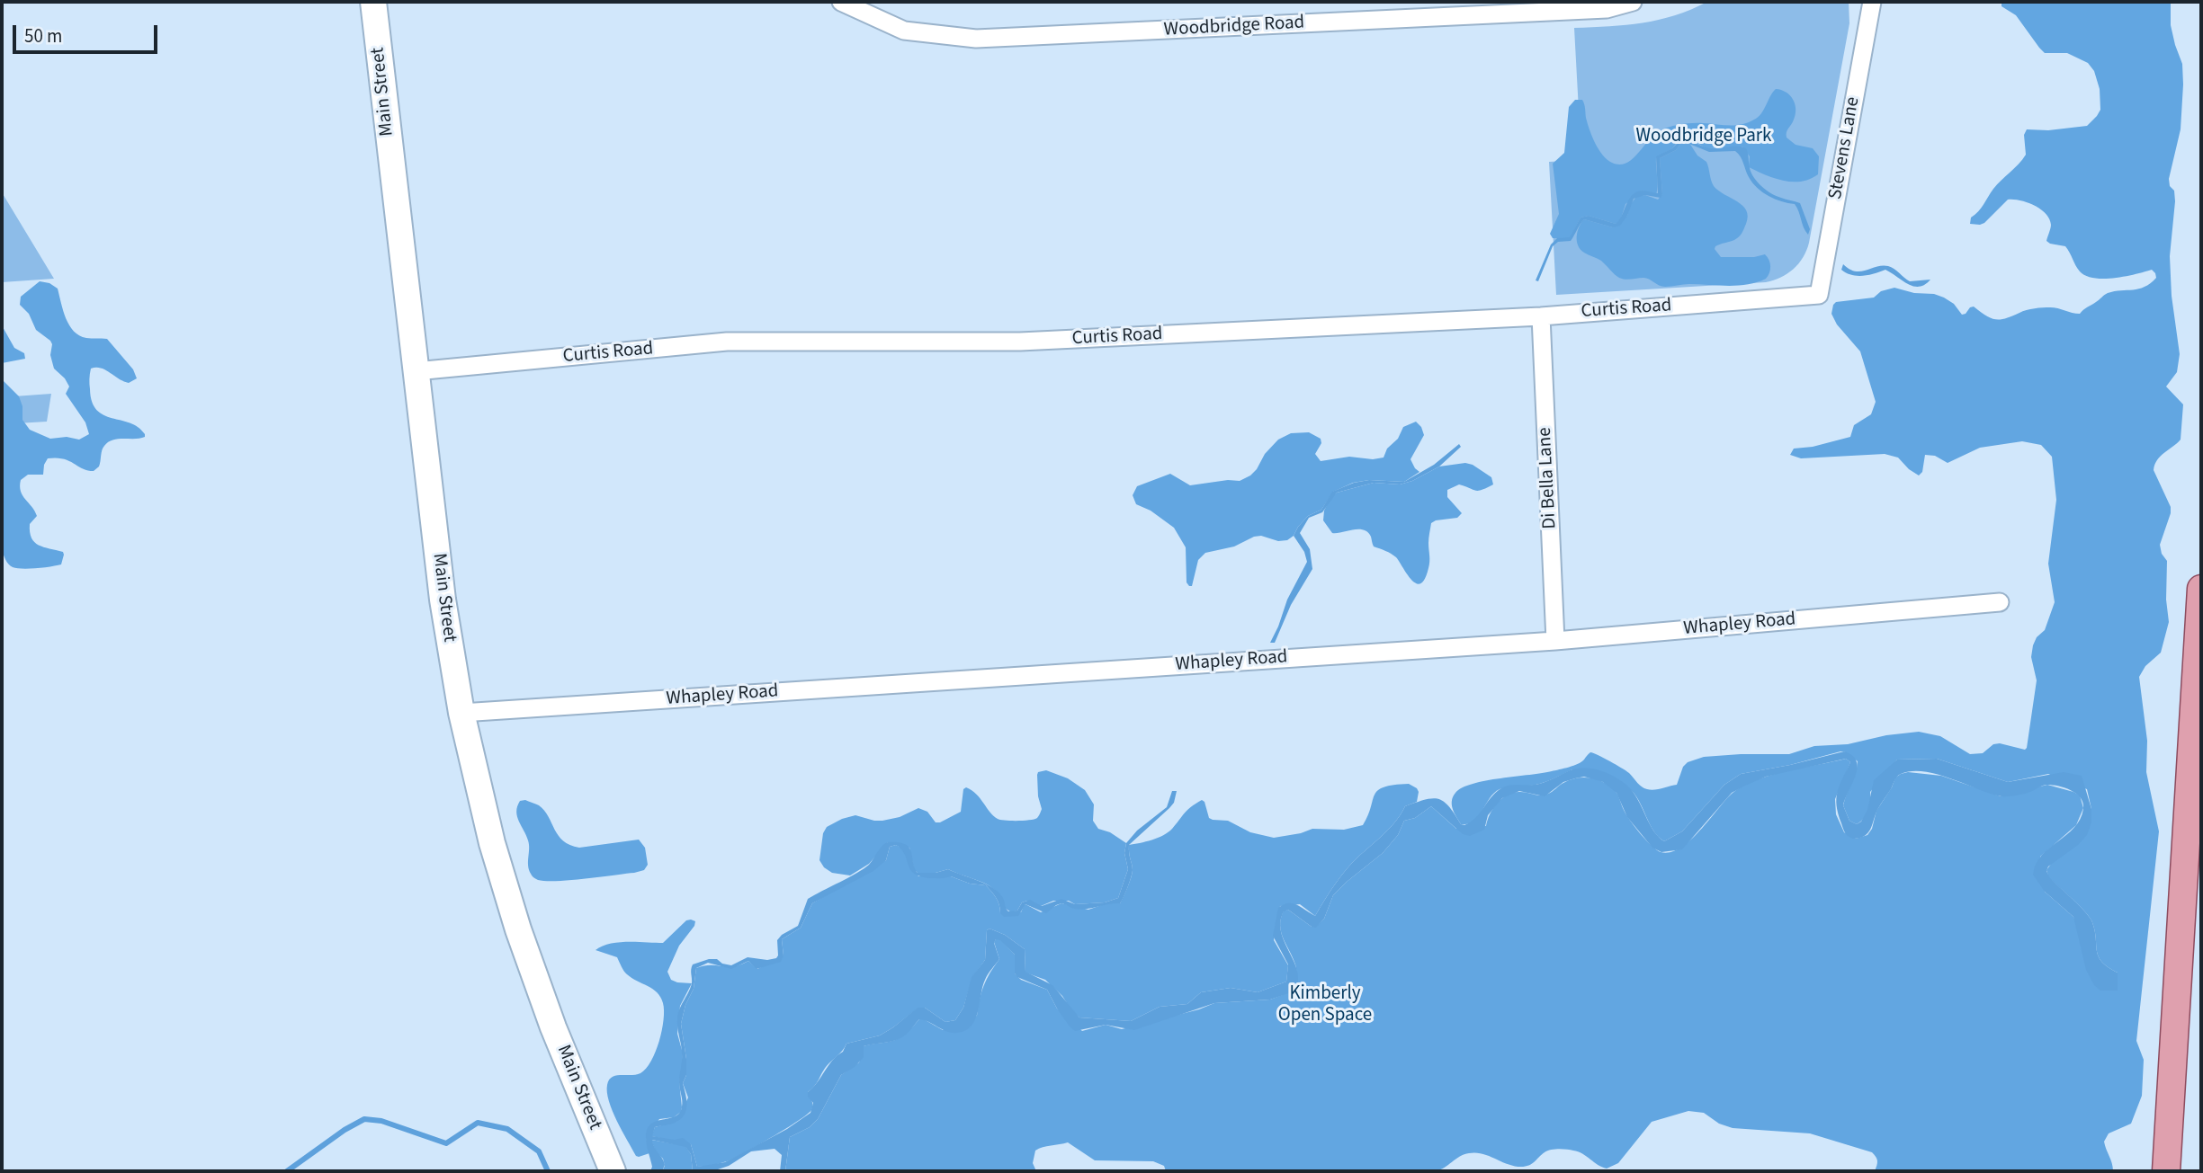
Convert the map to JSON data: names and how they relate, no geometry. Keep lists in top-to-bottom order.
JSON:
{
  "streets": {
    "main road": ["Main Street"],
    "street": [
      "Woodbridge Road",
      "Stevens Lane",
      "Curtis Road",
      "Di Bella Lane",
      "Whapley Road"
    ]
  },
  "crossings": [
    ["Main Street", "Curtis Road"],
    ["Main Street", "Whapley Road"],
    ["Stevens Lane", "Curtis Road"],
    ["Curtis Road", "Di Bella Lane"],
    ["Di Bella Lane", "Whapley Road"]
  ],
  "parks": ["Woodbridge Park", "Kimberly Open Space"],
  "scale_bar": "50 m"
}
